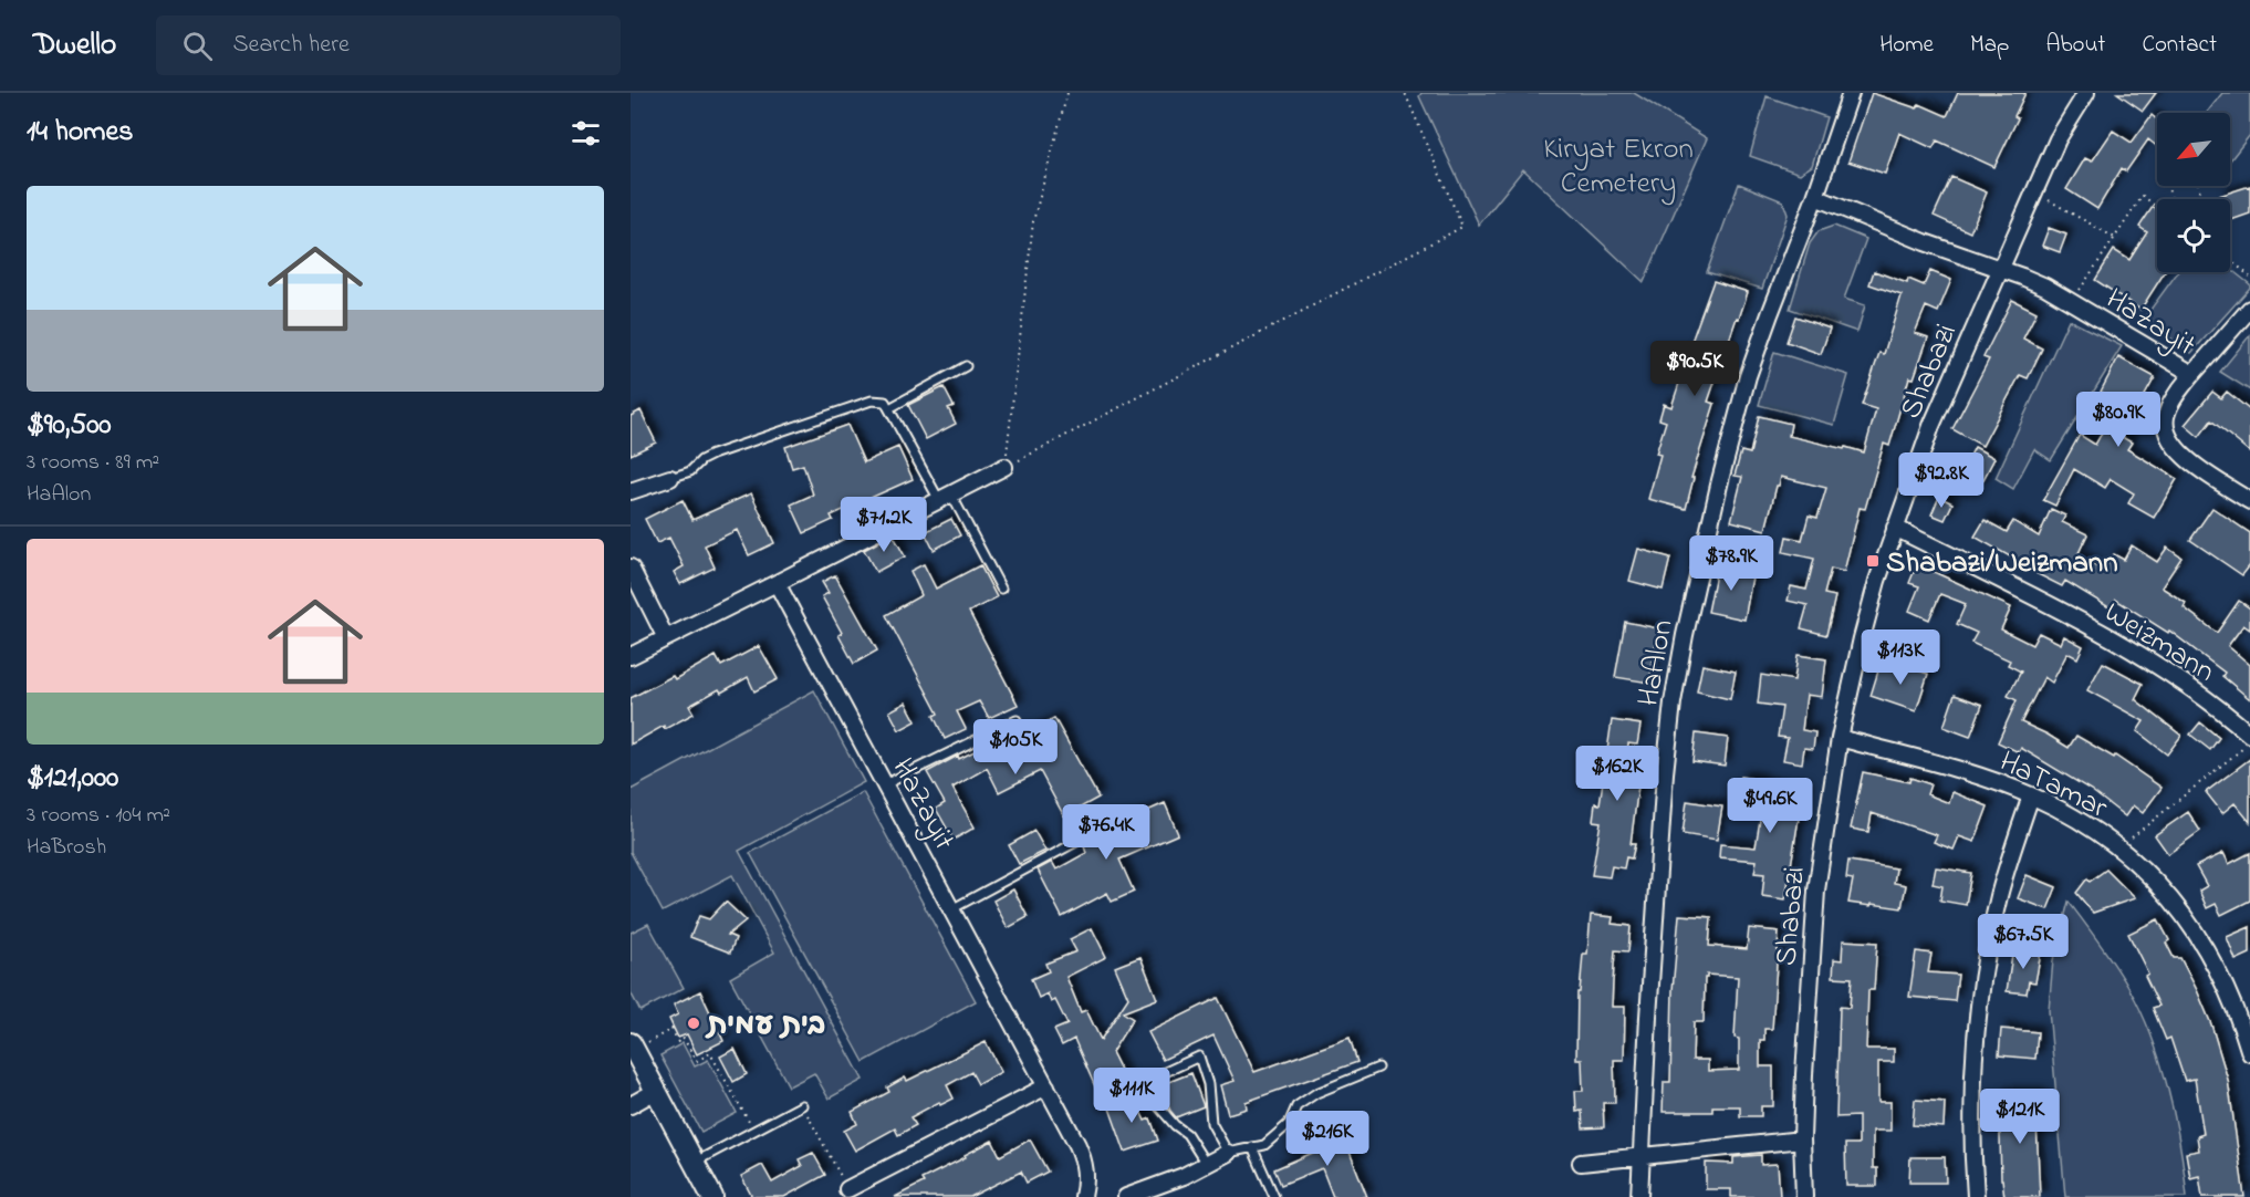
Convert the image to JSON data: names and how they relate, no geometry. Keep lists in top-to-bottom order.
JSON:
{
  "streets": {
    "street": [
      "HaZayit",
      "Shabazi",
      "Weizmann",
      "HaAlon",
      "HaTamar"
    ]
  },
  "crossings": [
    ["HaZayit", "Shabazi"],
    ["Shabazi", "Weizmann"],
    ["Shabazi", "HaTamar"]
  ],
  "parks": ["Kiryat Ekron Cemetery"],
  "places": {
    "transit": ["Shabazi/Weizmann"],
    "other": ["בית עמית"]
  },
  "north": "bottom left",
  "page": {
    "header": "Dwello",
    "search": "Search here",
    "nav": [
      "Home",
      "Map",
      "About",
      "Contact"
    ],
    "heading": "14 homes",
    "list": [
      {
        "name": "$90,500",
        "note": "3 rooms · 89 m² · HaAlon"
      },
      {
        "name": "$121,000",
        "note": "3 rooms · 104 m² · HaBrosh"
      }
    ],
    "price": [
      "$90.5K",
      "$80.9K",
      "$92.8K",
      "$71.2K",
      "$78.9K",
      "$113K",
      "$105K",
      "$162K",
      "$49.6K",
      "$76.4K",
      "$67.5K",
      "$111K",
      "$121K",
      "$216K"
    ]
  }
}
